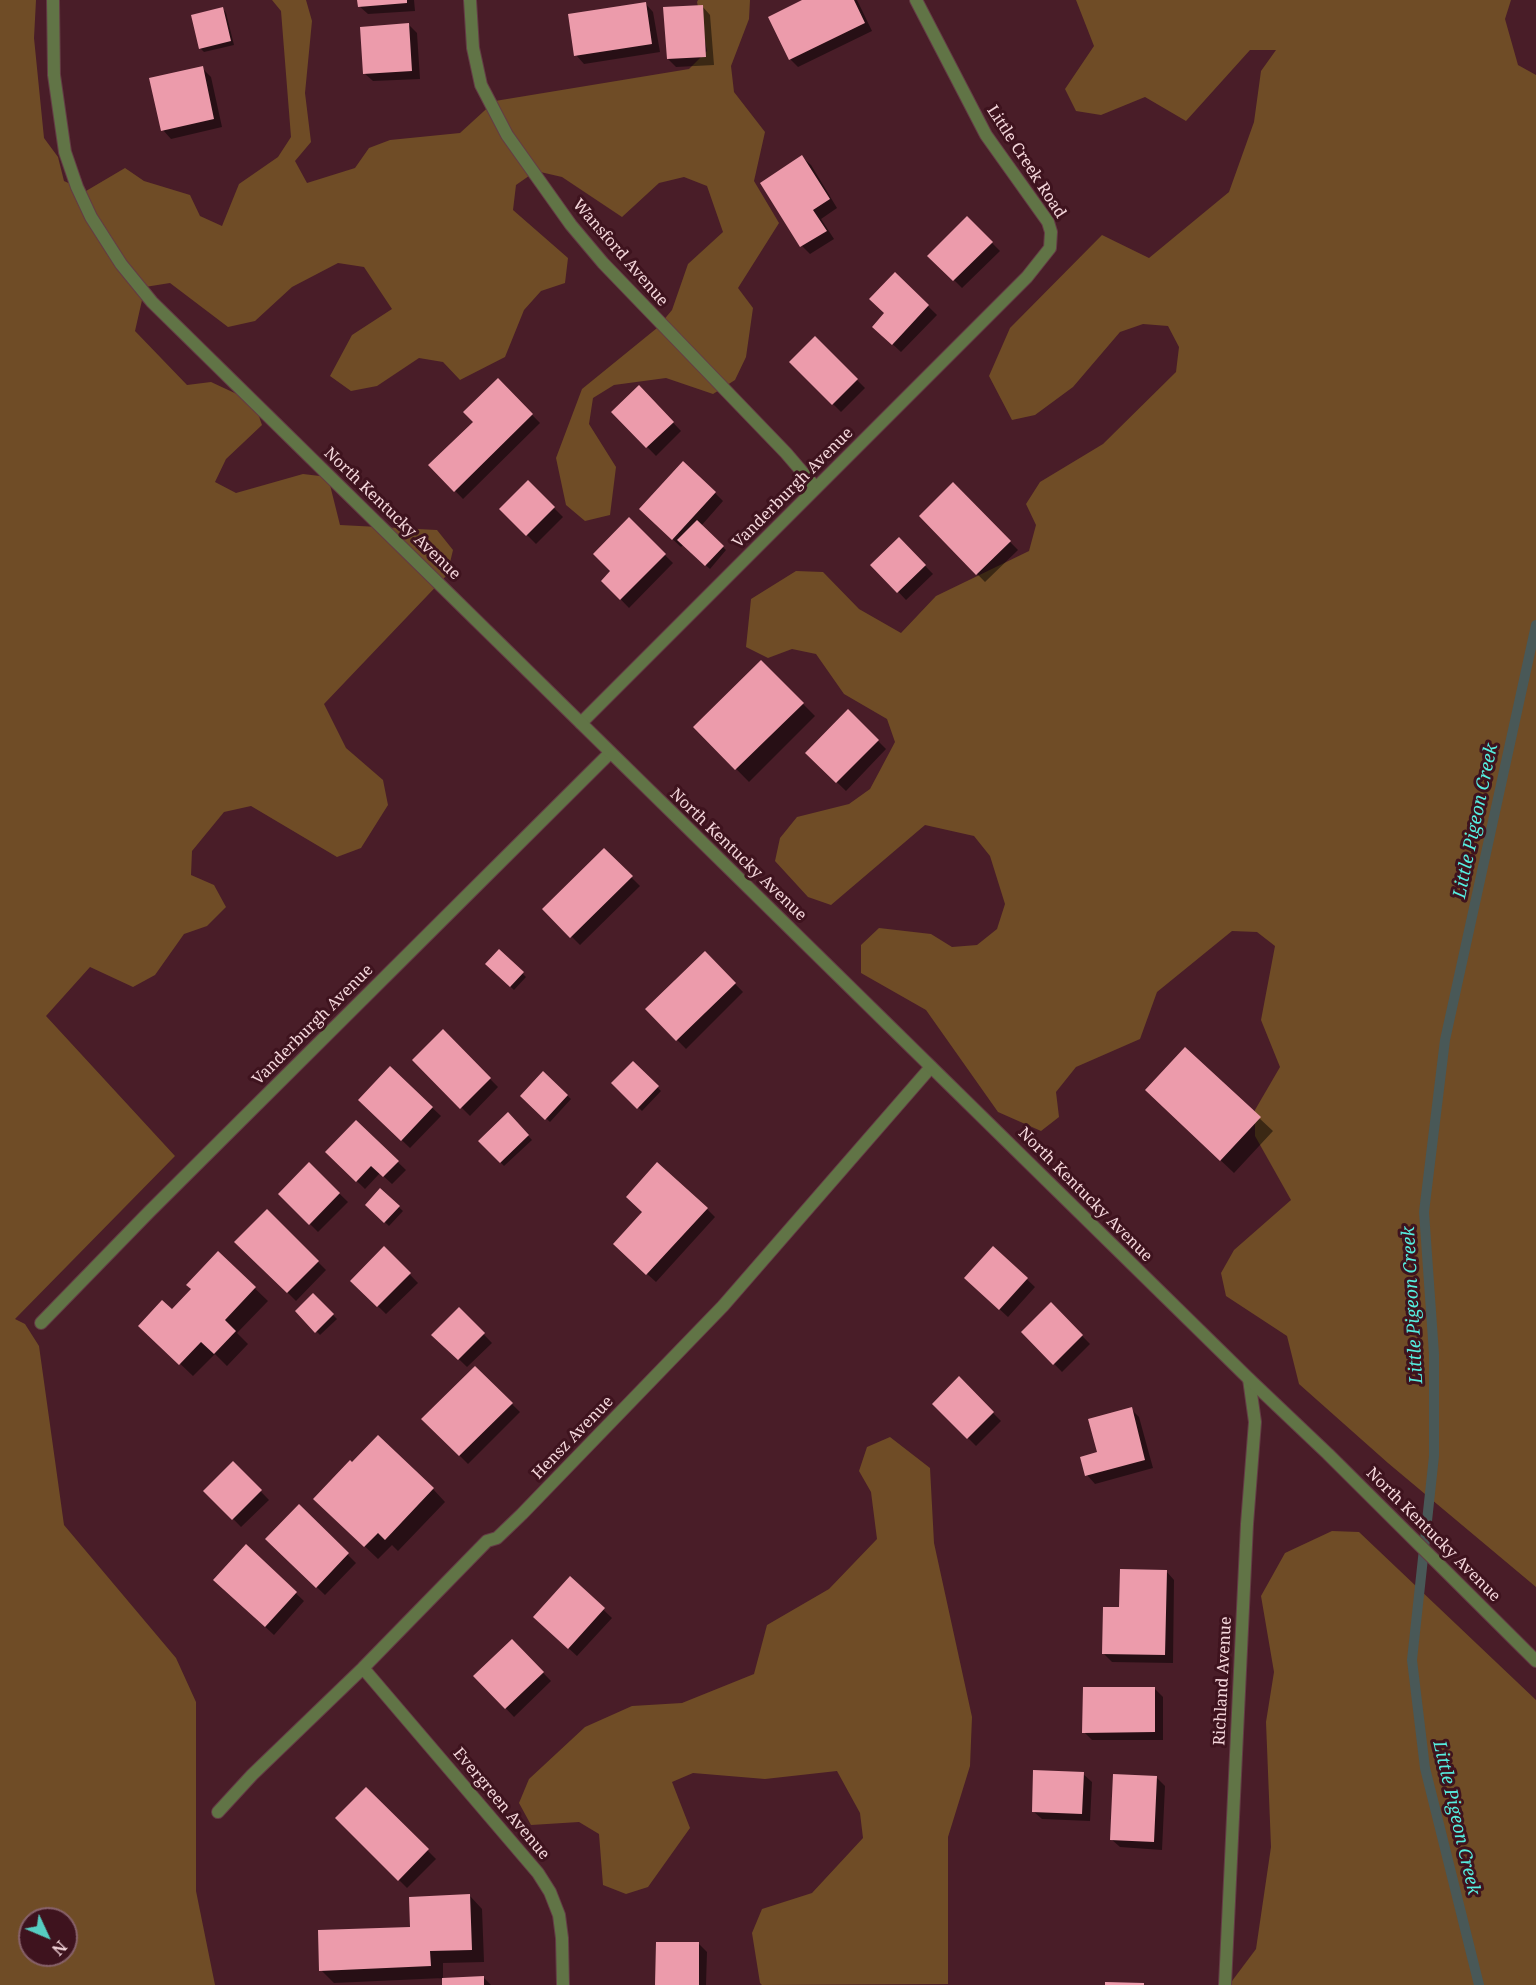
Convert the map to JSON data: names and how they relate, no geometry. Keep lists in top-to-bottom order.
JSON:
{
  "streets": {
    "street": [
      "Little Creek Road",
      "Wansford Avenue",
      "Vanderburgh Avenue",
      "North Kentucky Avenue",
      "Hensz Avenue",
      "Richland Avenue",
      "Evergreen Avenue"
    ]
  },
  "crossings": [
    ["Little Creek Road", "Vanderburgh Avenue"],
    ["Wansford Avenue", "Vanderburgh Avenue"],
    ["Vanderburgh Avenue", "North Kentucky Avenue"],
    ["North Kentucky Avenue", "Hensz Avenue"],
    ["North Kentucky Avenue", "Richland Avenue"],
    ["Hensz Avenue", "Evergreen Avenue"]
  ],
  "water": ["Little Pigeon Creek"],
  "north": "bottom right"
}
